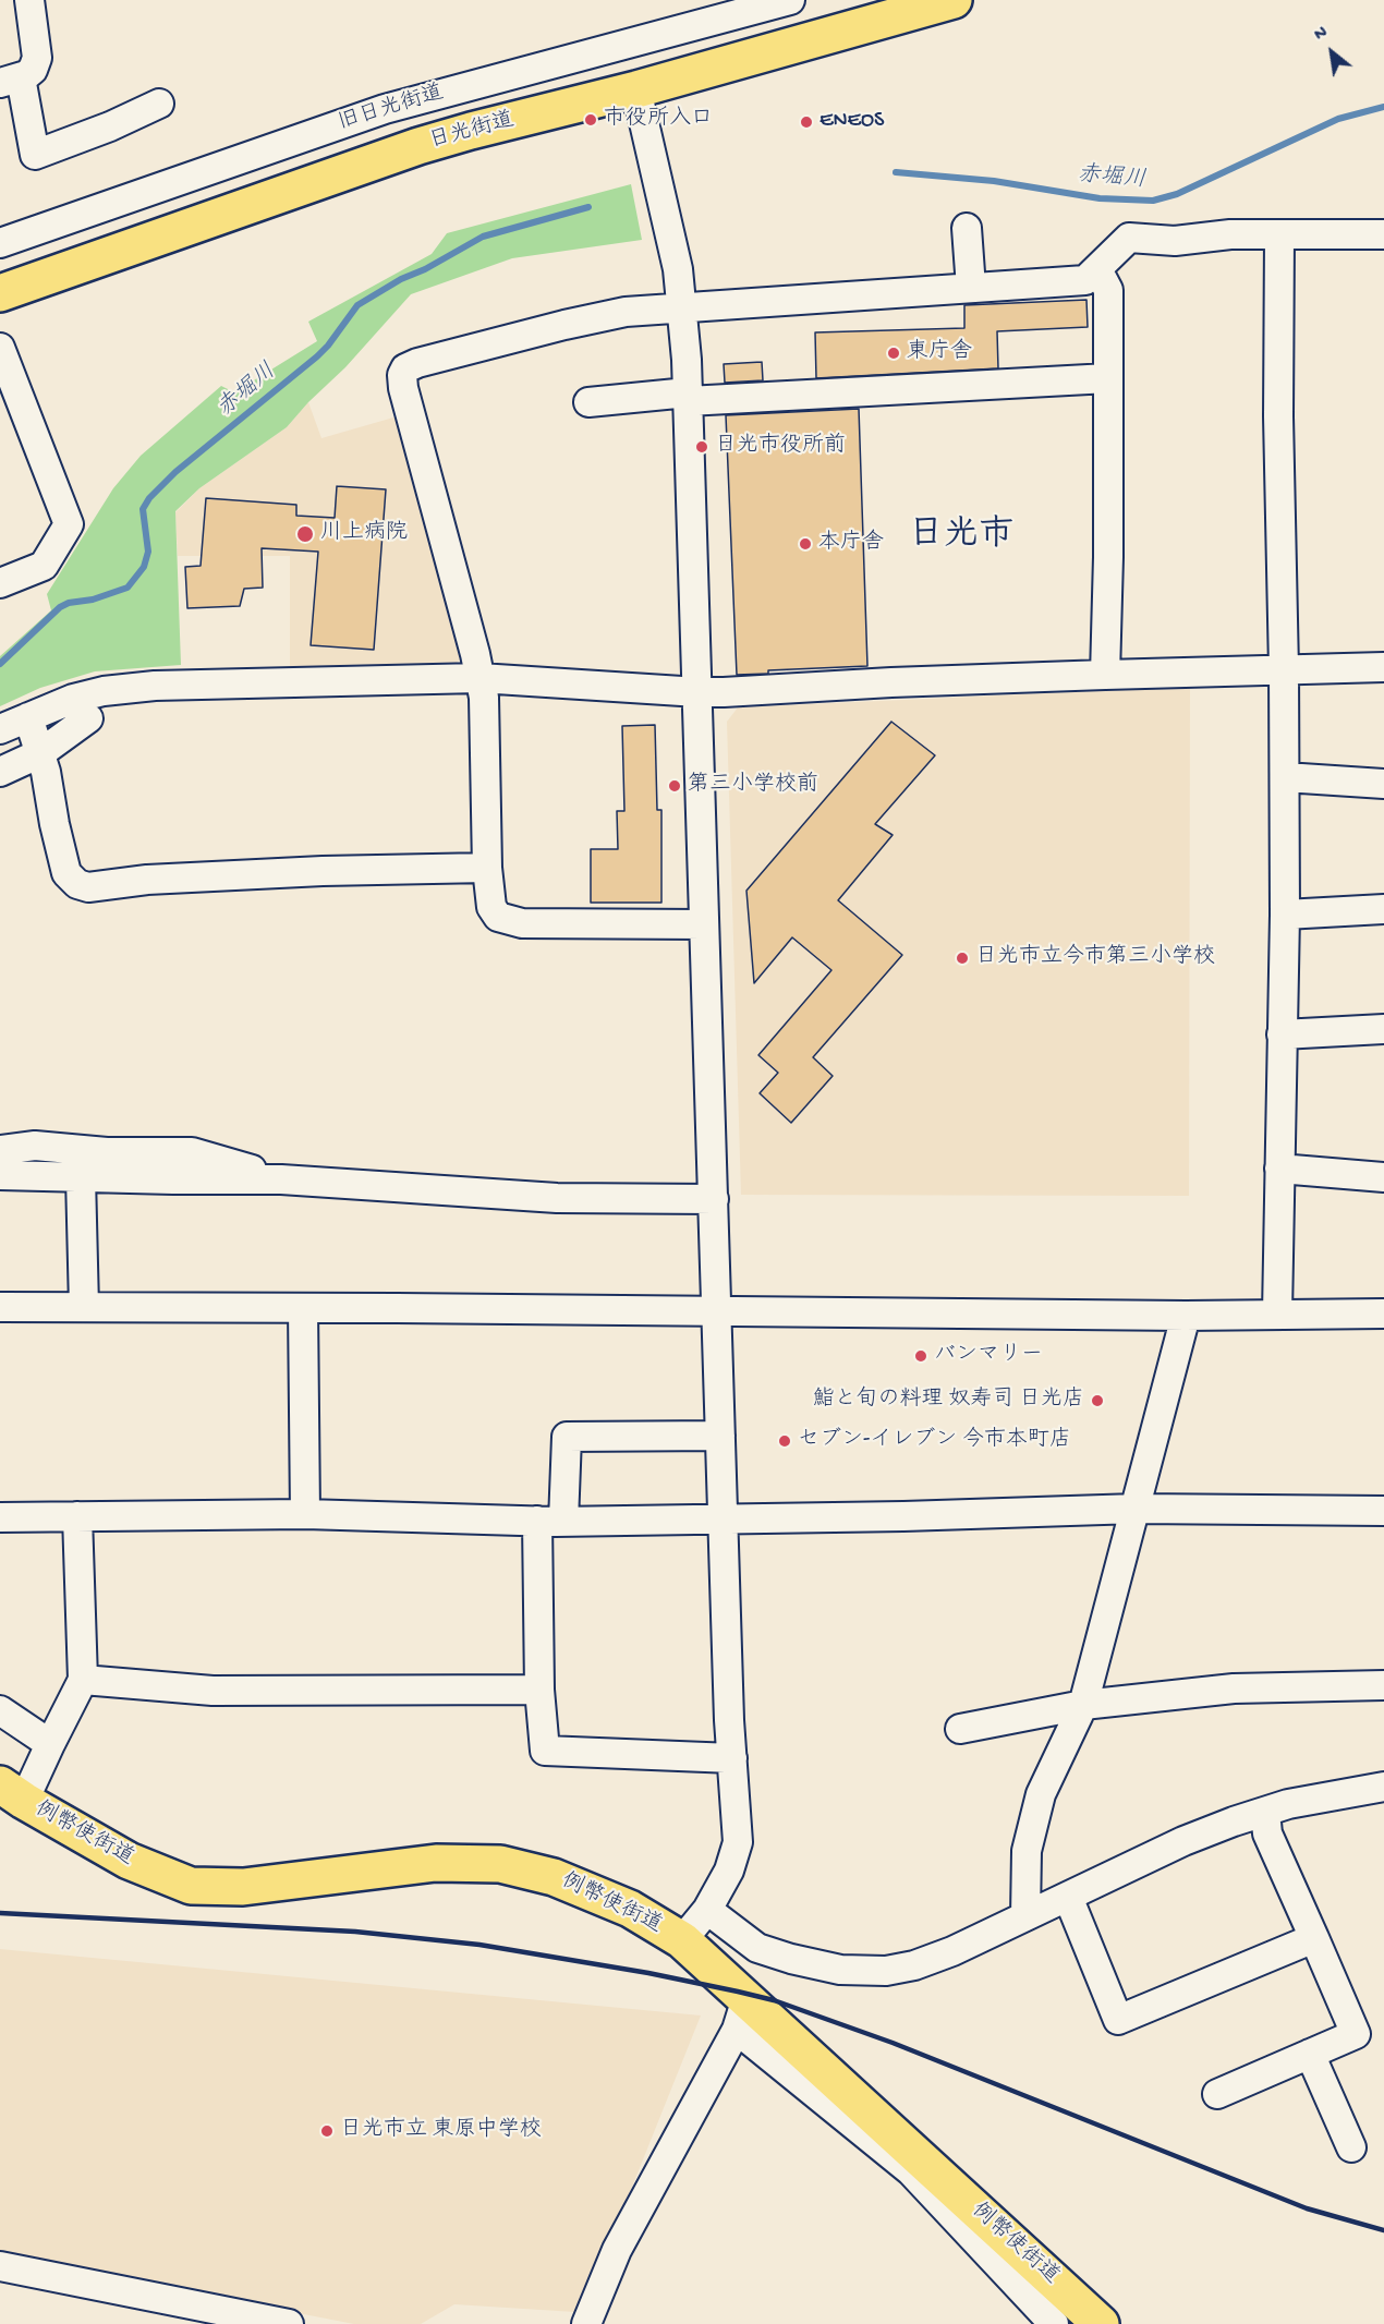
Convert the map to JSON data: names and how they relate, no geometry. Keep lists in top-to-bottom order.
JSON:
{
  "streets": {
    "highway": ["日光街道", "例幣使街道"],
    "street": ["旧日光街道"]
  },
  "districts": ["日光市"],
  "water": ["赤堀川"],
  "places": [
    "市役所入口",
    "ENEOS",
    "東庁舎",
    "日光市役所前",
    "川上病院",
    "本庁舎",
    "第三小学校前",
    "日光市立今市第三小学校",
    "バンマリー",
    "鮨と旬の料理 奴寿司 日光店",
    "セブン-イレブン 今市本町店",
    "日光市立 東原中学校"
  ],
  "north": "top left"
}
